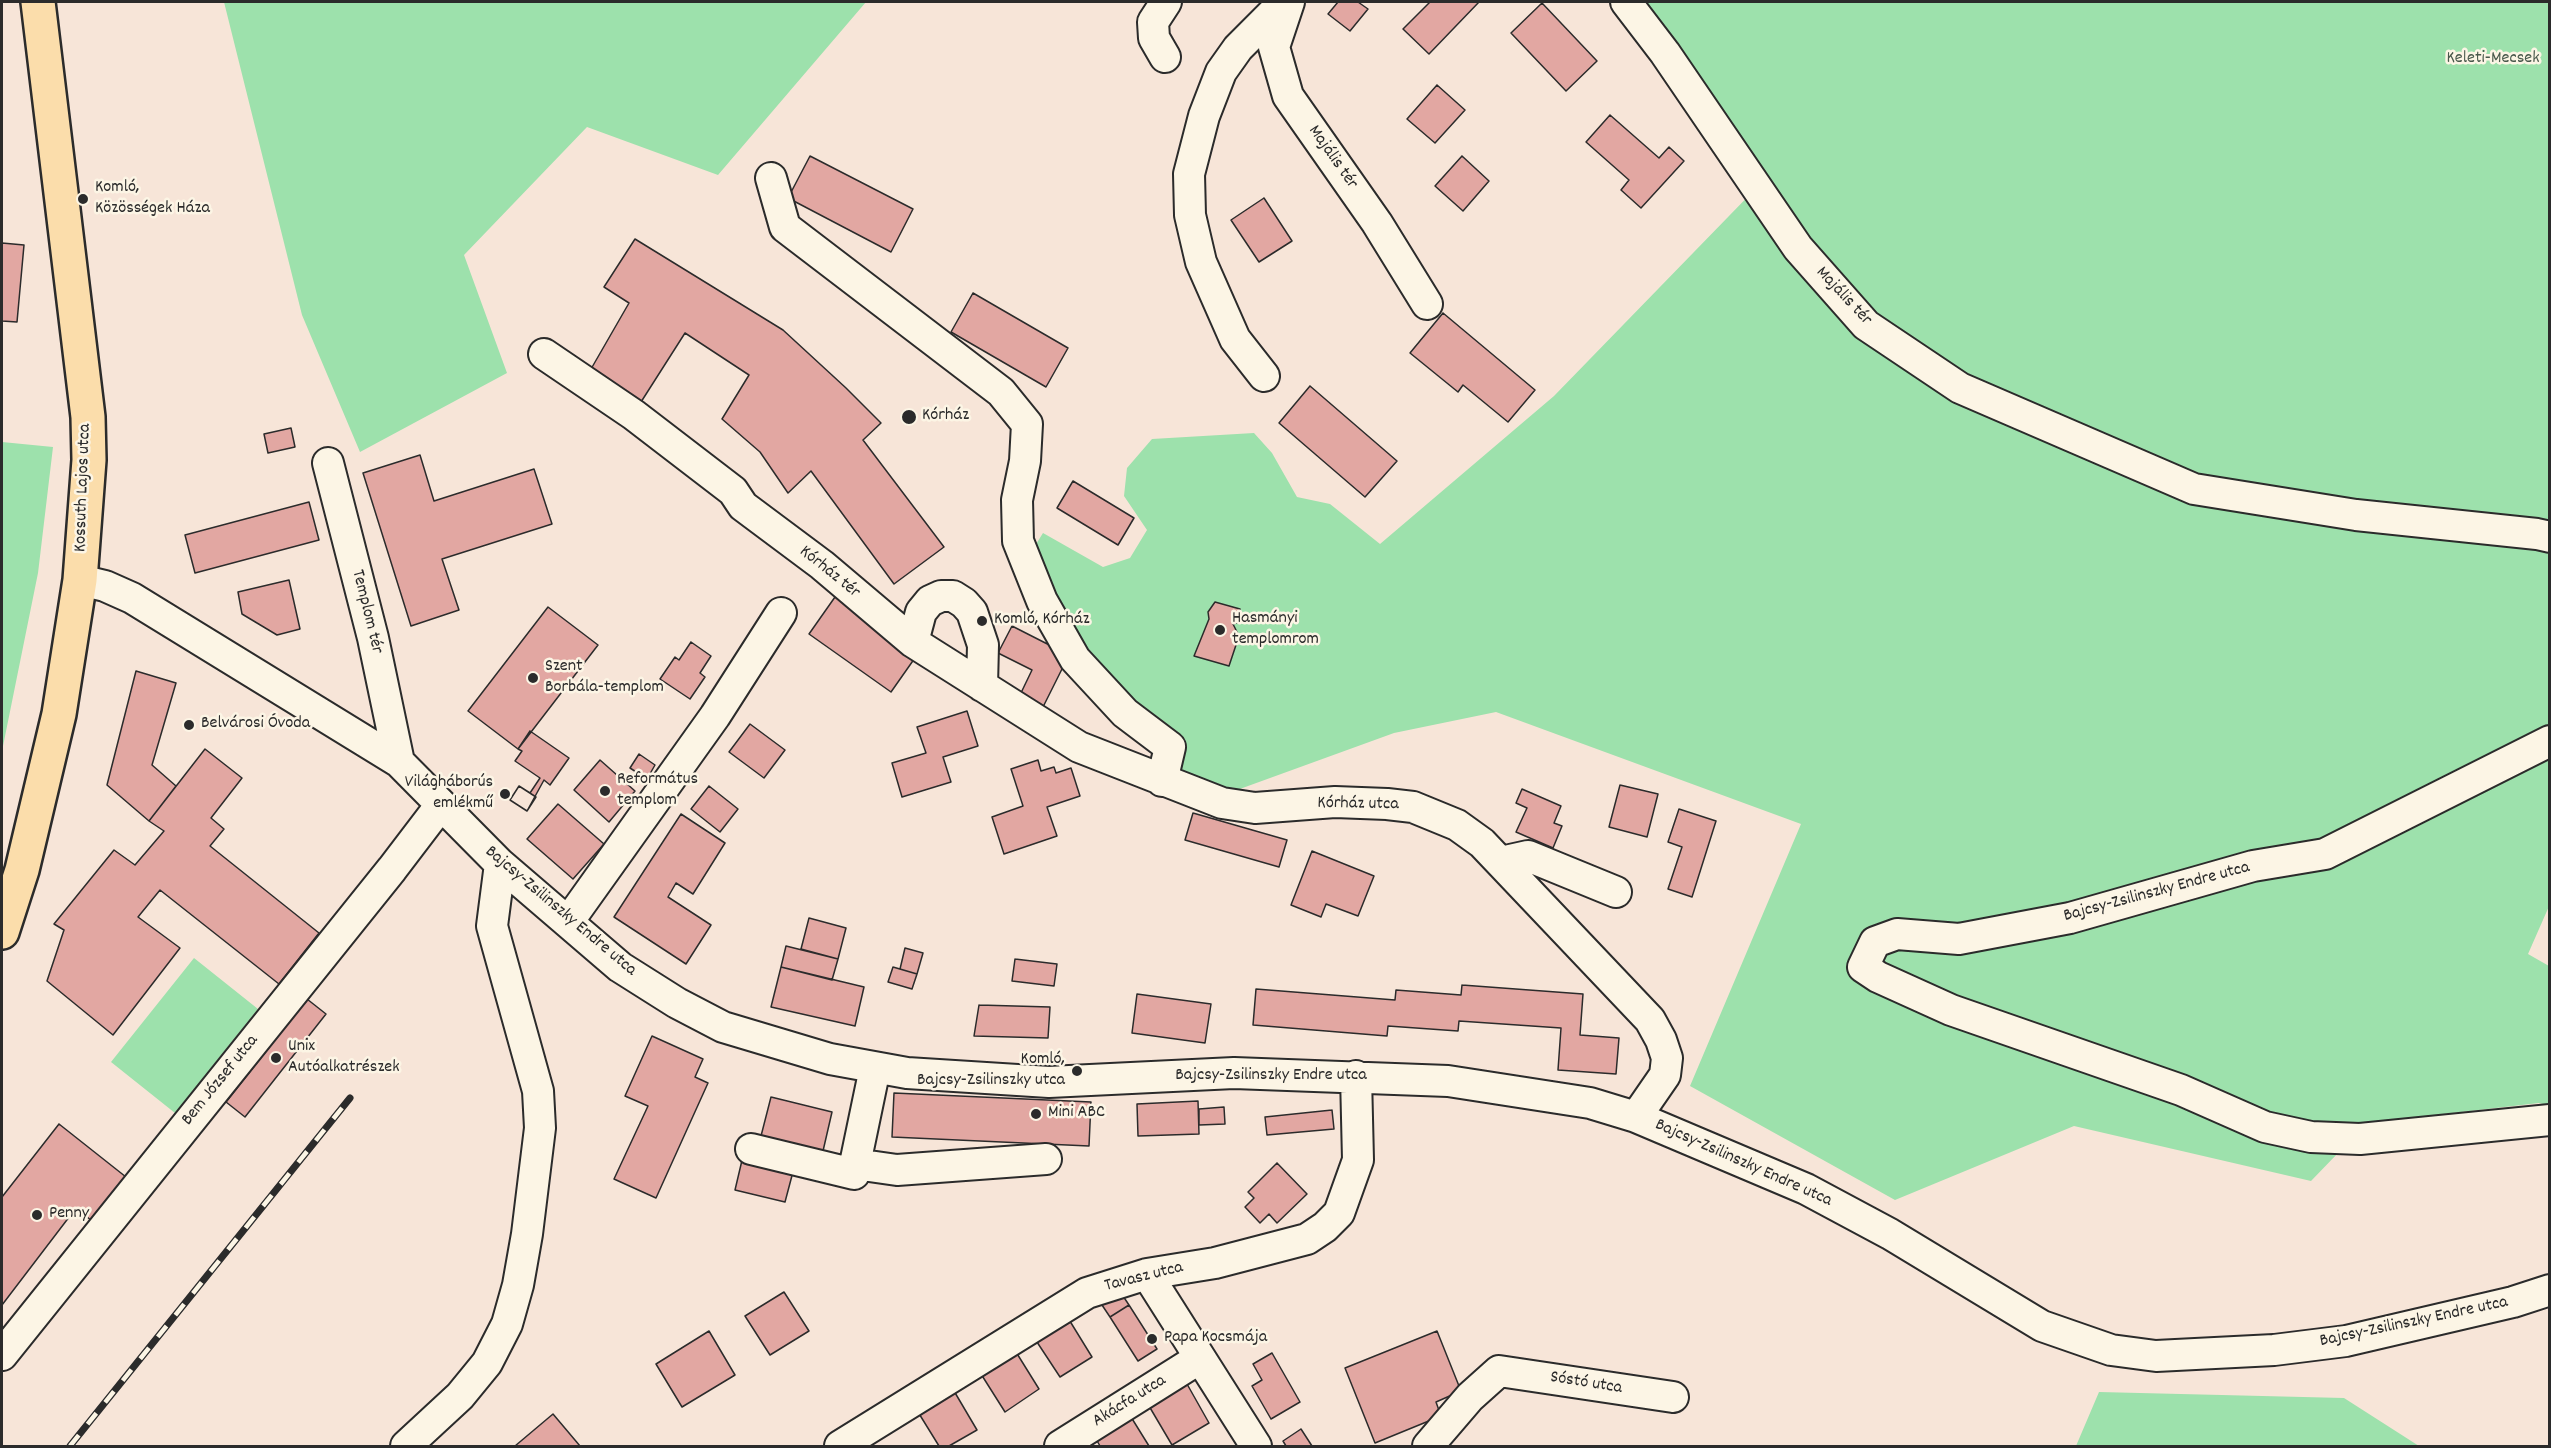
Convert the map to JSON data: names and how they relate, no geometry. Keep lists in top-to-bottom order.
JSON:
{
  "streets": {
    "main road": ["Kossuth Lajos utca"],
    "street": [
      "Majális tér",
      "Kórház tér",
      "Templom tér",
      "Kórház utca",
      "Bajcsy-Zsilinszky Endre utca",
      "Bem József utca",
      "Tavasz utca",
      "Sóstó utca",
      "Akácfa utca"
    ]
  },
  "crossings": [
    ["Kossuth Lajos utca", "Bajcsy-Zsilinszky Endre utca"],
    ["Kórház tér", "Kórház utca"],
    ["Templom tér", "Bajcsy-Zsilinszky Endre utca"],
    ["Kórház utca", "Bajcsy-Zsilinszky Endre utca"],
    ["Bajcsy-Zsilinszky Endre utca", "Bem József utca"],
    ["Bajcsy-Zsilinszky Endre utca", "Tavasz utca"]
  ],
  "parks": ["Keleti-Mecsek"],
  "places": [
    "Komló, Közösségek Háza",
    "Kórház",
    "Komló, Kórház",
    "Hasmányi templomrom",
    "Szent Borbála-templom",
    "Belvárosi Óvoda",
    "Református templom",
    "Világháborús emlékmű",
    "Unix Autóalkatrészek",
    "Komló, Bajcsy-Zsilinszky utca",
    "Mini ABC",
    "Penny",
    "Papa Kocsmája"
  ]
}
